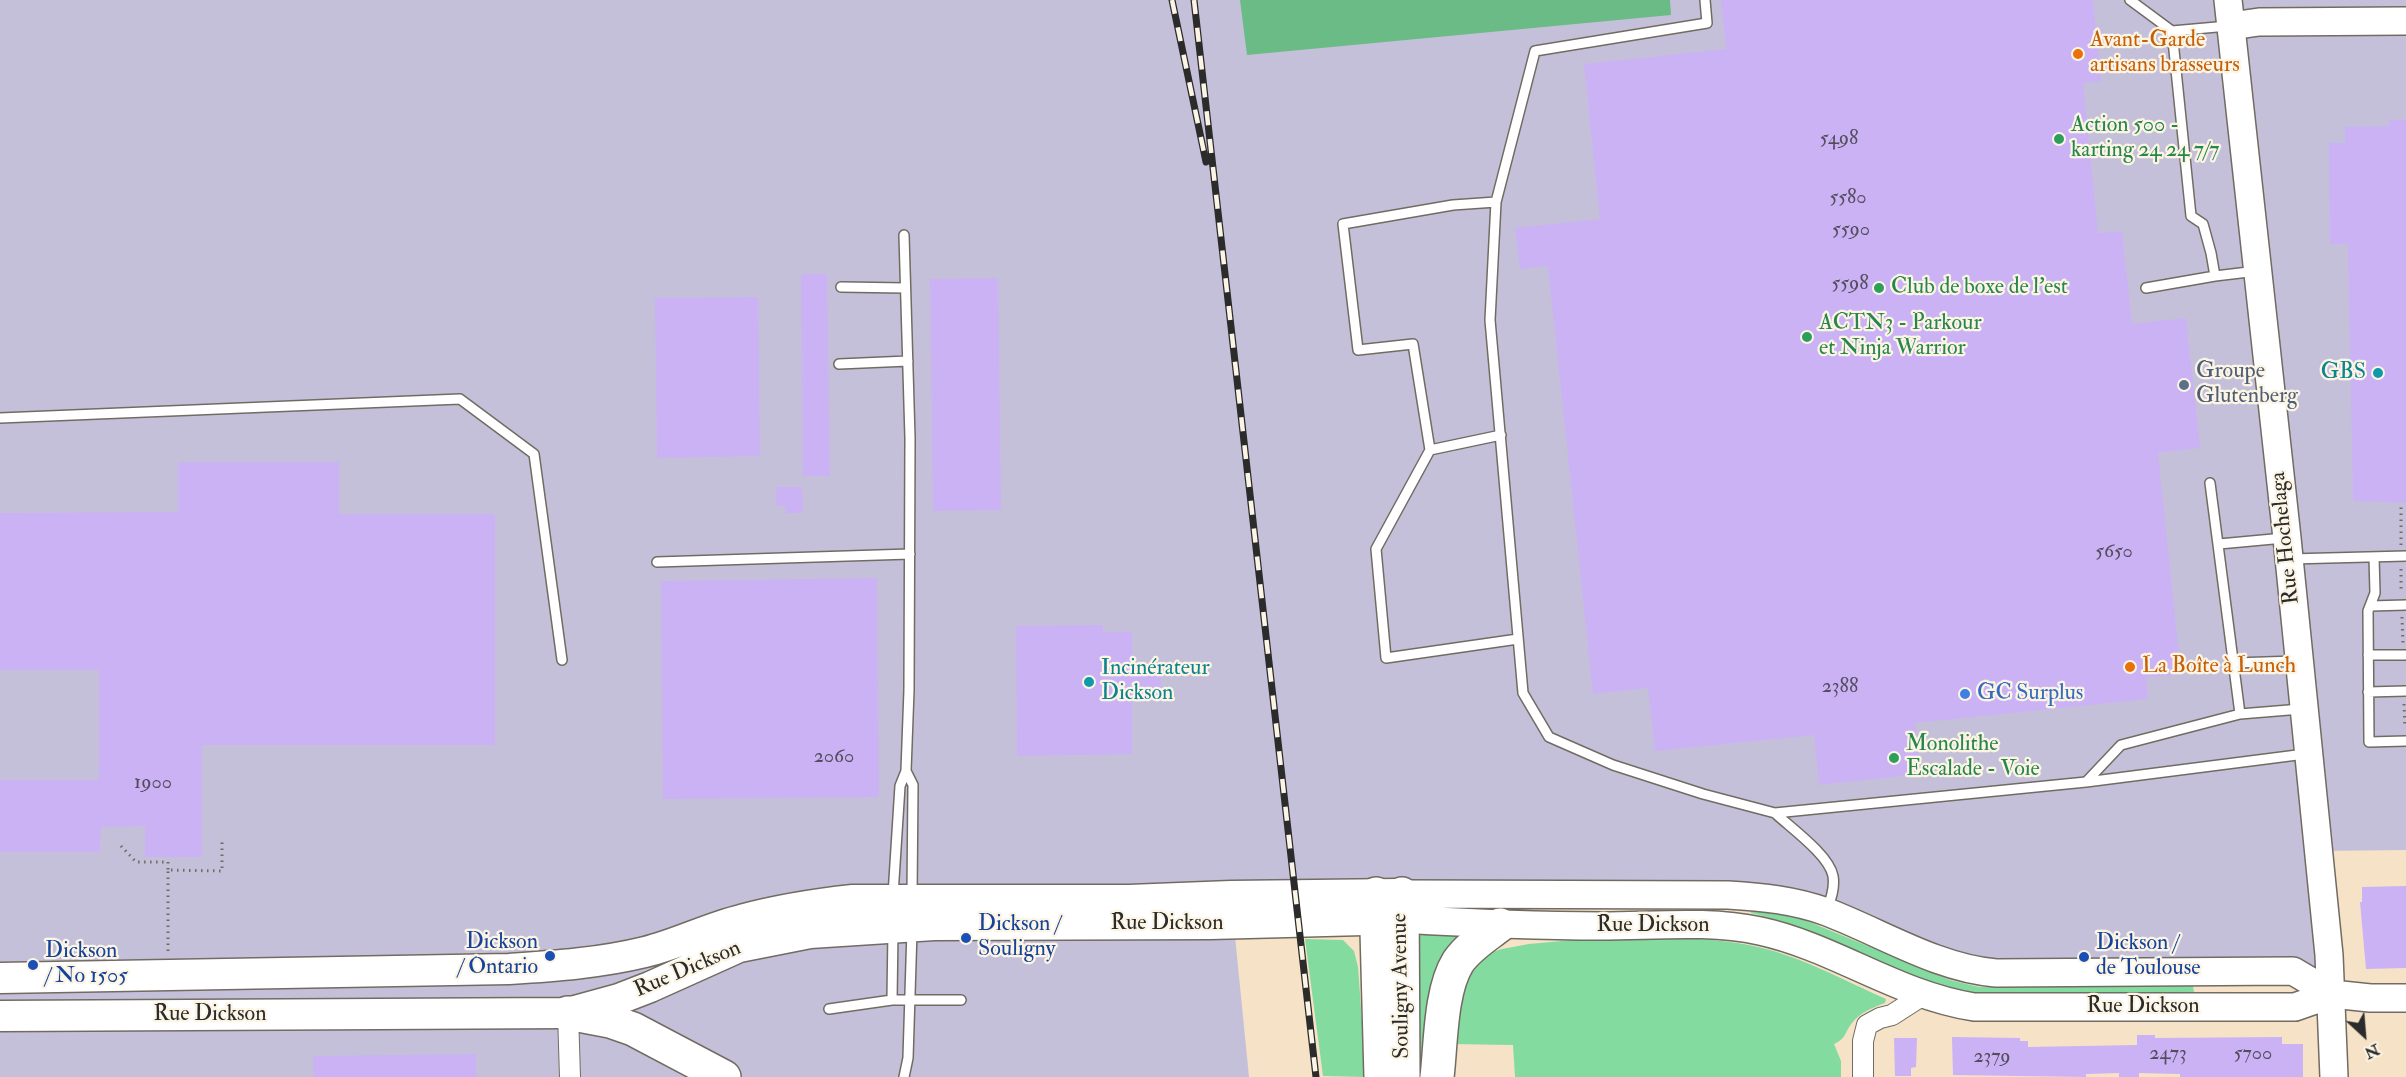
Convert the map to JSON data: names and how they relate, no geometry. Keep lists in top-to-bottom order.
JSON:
{
  "streets": {
    "highway": ["Souligny Avenue"],
    "main road": ["Rue Hochelaga", "Rue Dickson"]
  },
  "crossings": [
    ["Rue Hochelaga", "Rue Dickson"],
    ["Rue Dickson", "Souligny Avenue"]
  ],
  "places": [
    "Avant-Garde artisans brasseurs",
    "Action 500 - karting 24 24 7/7",
    "Club de boxe de l'est",
    "ACTN3 - Parkour et Ninja Warrior",
    "GBS",
    "Groupe Glutenberg",
    "La Boîte à Lunch",
    "Incinérateur Dickson",
    "GC Surplus",
    "Monolithe Escalade - Voie",
    "Dickson / Souligny",
    "Dickson / Ontario",
    "Dickson / de Toulouse",
    "Dickson / No 1505"
  ],
  "house_numbers": [
    "5498",
    "5580",
    "5590",
    "5598",
    "5650",
    "2388",
    "2060",
    "1900",
    "2473",
    "5700",
    "2379"
  ],
  "north": "bottom right"
}
